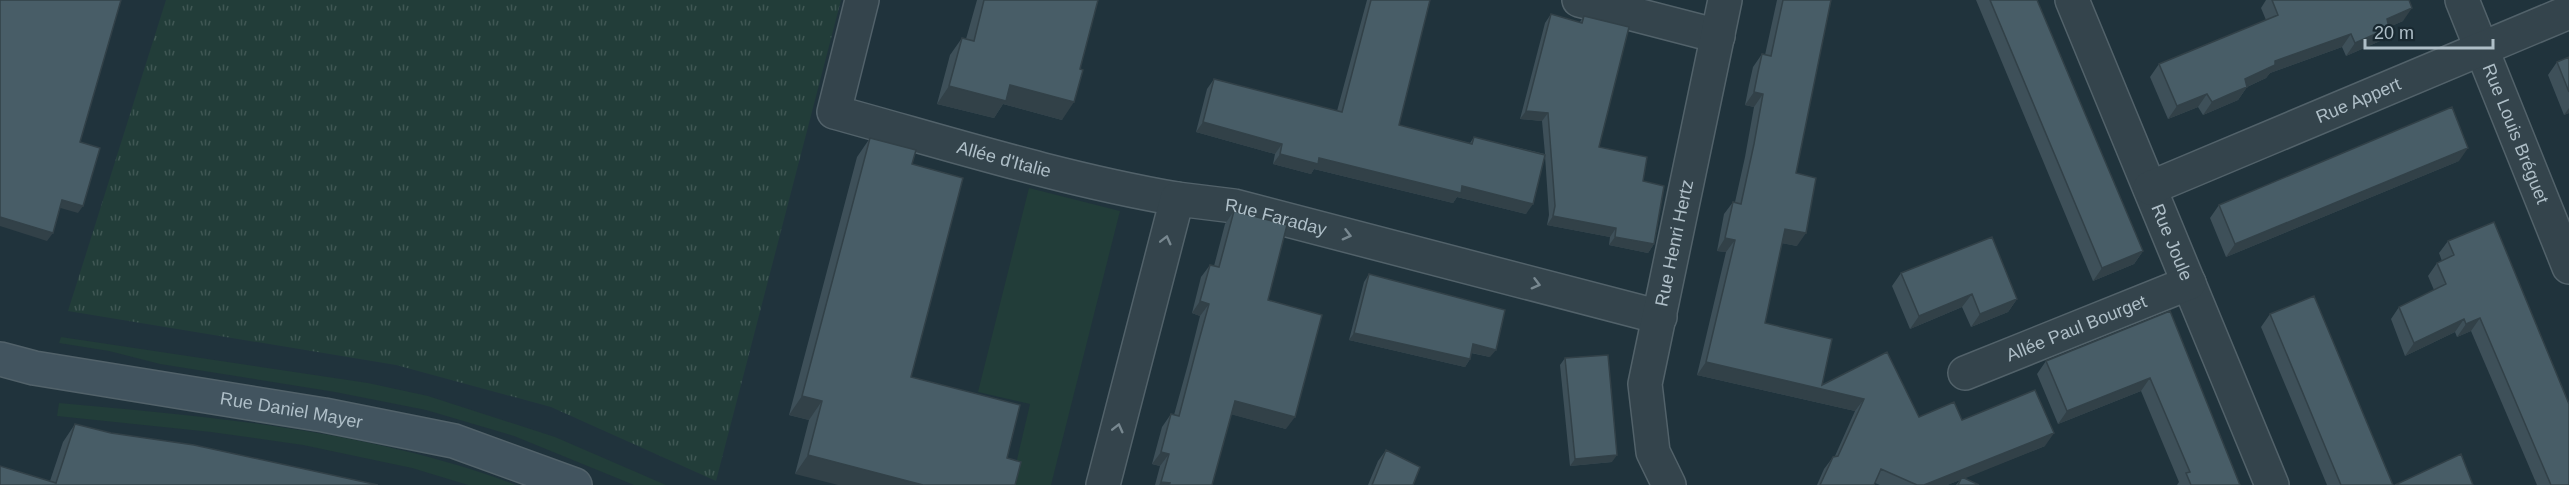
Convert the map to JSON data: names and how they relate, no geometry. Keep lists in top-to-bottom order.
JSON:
{
  "streets": {
    "main road": ["Rue Daniel Mayer"],
    "street": [
      "Rue Appert",
      "Rue Louis Bréguet",
      "Allée d'Italie",
      "Rue Faraday",
      "Rue Joule",
      "Rue Henri Hertz",
      "Allée Paul Bourget"
    ]
  },
  "crossings": [
    ["Rue Appert", "Rue Louis Bréguet"],
    ["Rue Appert", "Rue Joule"],
    ["Allée d'Italie", "Rue Faraday"],
    ["Rue Faraday", "Rue Henri Hertz"],
    ["Rue Joule", "Allée Paul Bourget"]
  ],
  "one_way": ["Rue Faraday"],
  "scale_bar": "20 m"
}
